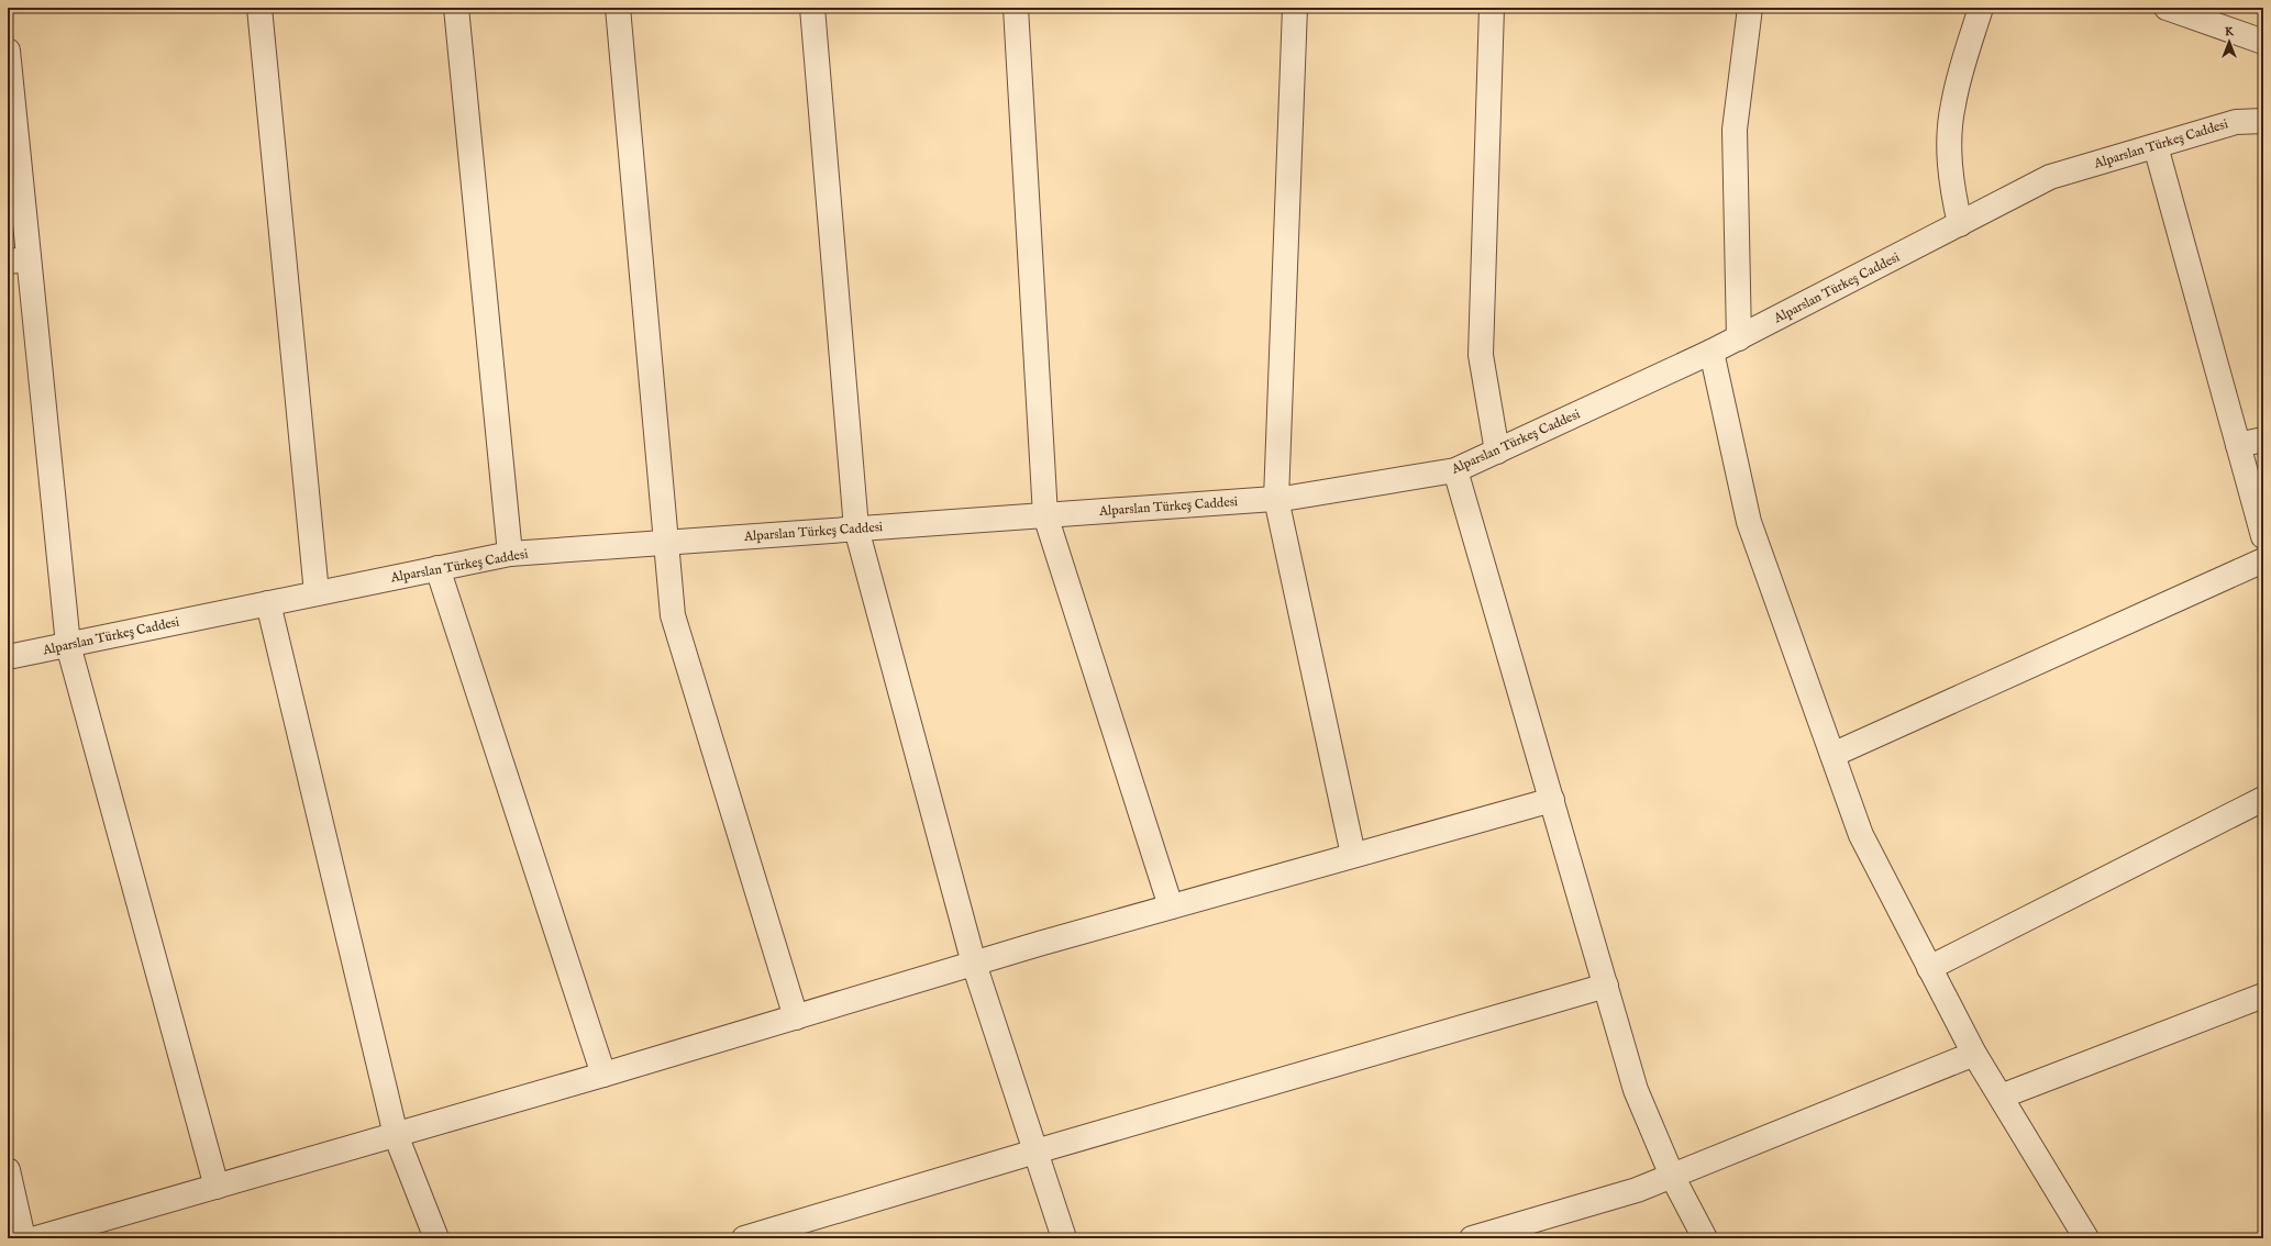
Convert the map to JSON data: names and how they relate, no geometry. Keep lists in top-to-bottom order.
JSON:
{
  "streets": {
    "street": ["Alparslan Türkeş Caddesi"]
  },
  "north": "top"
}
